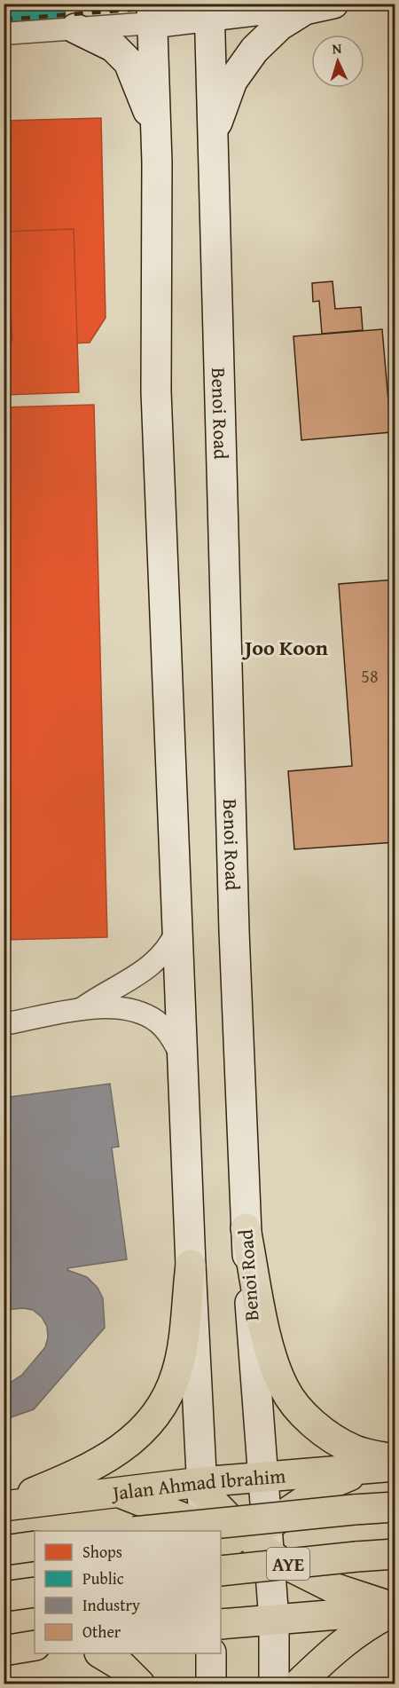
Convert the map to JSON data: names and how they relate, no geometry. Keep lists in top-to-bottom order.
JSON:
{
  "streets": {
    "main road": ["Benoi Road", "Jalan Ahmad Ibrahim", "AYE"]
  },
  "crossings": [
    ["Benoi Road", "Jalan Ahmad Ibrahim"]
  ],
  "districts": ["Joo Koon"],
  "house_numbers": ["58"],
  "legend": [
    "Shops",
    "Public",
    "Industry",
    "Other"
  ],
  "north": "top"
}
